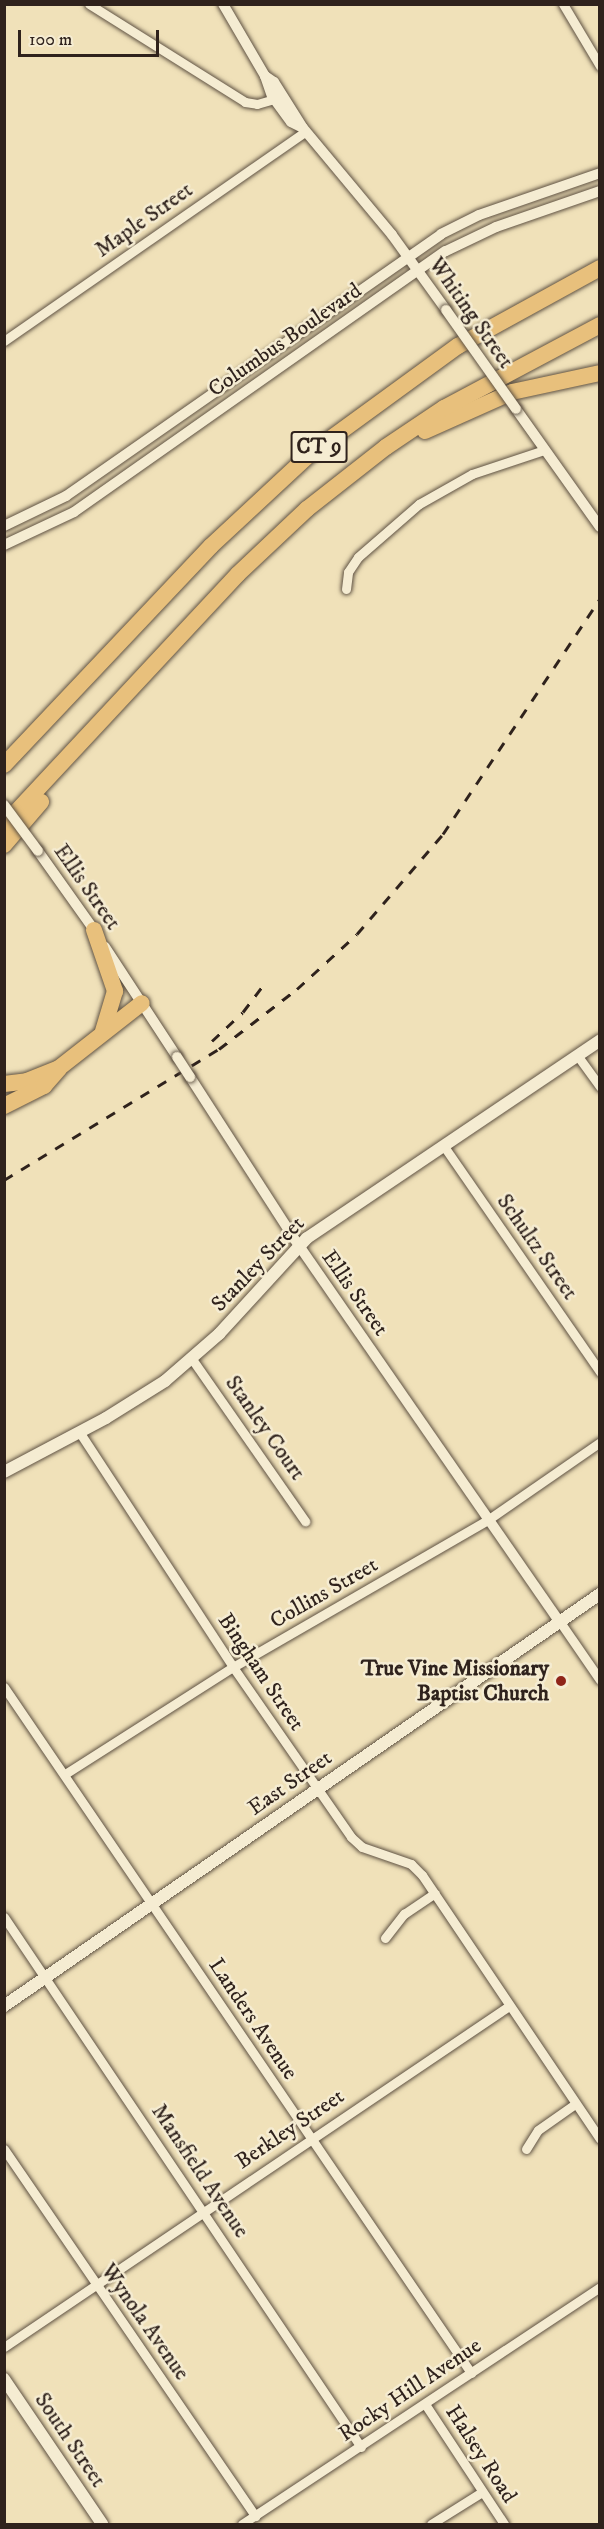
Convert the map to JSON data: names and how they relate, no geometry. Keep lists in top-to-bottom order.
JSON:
{
  "streets": {
    "highway": ["CT 9"],
    "main road": ["Stanley Street", "East Street", "South Street"],
    "street": [
      "Maple Street",
      "Whiting Street",
      "Columbus Boulevard",
      "Ellis Street",
      "Schultz Street",
      "Stanley Court",
      "Collins Street",
      "Bingham Street",
      "Landers Avenue",
      "Berkley Street",
      "Mansfield Avenue",
      "Wynola Avenue",
      "Rocky Hill Avenue",
      "Halsey Road"
    ]
  },
  "crossings": [
    ["Maple Street", "Whiting Street"],
    ["Whiting Street", "Columbus Boulevard"],
    ["Ellis Street", "Stanley Street"],
    ["Ellis Street", "Collins Street"],
    ["Ellis Street", "East Street"],
    ["Schultz Street", "Stanley Street"],
    ["Stanley Street", "Stanley Court"],
    ["Stanley Street", "Bingham Street"],
    ["Collins Street", "Bingham Street"],
    ["Collins Street", "Landers Avenue"],
    ["Bingham Street", "East Street"],
    ["Bingham Street", "Berkley Street"],
    ["East Street", "Landers Avenue"],
    ["East Street", "Mansfield Avenue"],
    ["Landers Avenue", "Berkley Street"],
    ["Landers Avenue", "Rocky Hill Avenue"],
    ["Berkley Street", "Mansfield Avenue"],
    ["Berkley Street", "Wynola Avenue"],
    ["Mansfield Avenue", "Rocky Hill Avenue"],
    ["Wynola Avenue", "Rocky Hill Avenue"],
    ["Rocky Hill Avenue", "Halsey Road"]
  ],
  "places": ["True Vine Missionary Baptist Church"],
  "scale_bar": "100 m"
}
